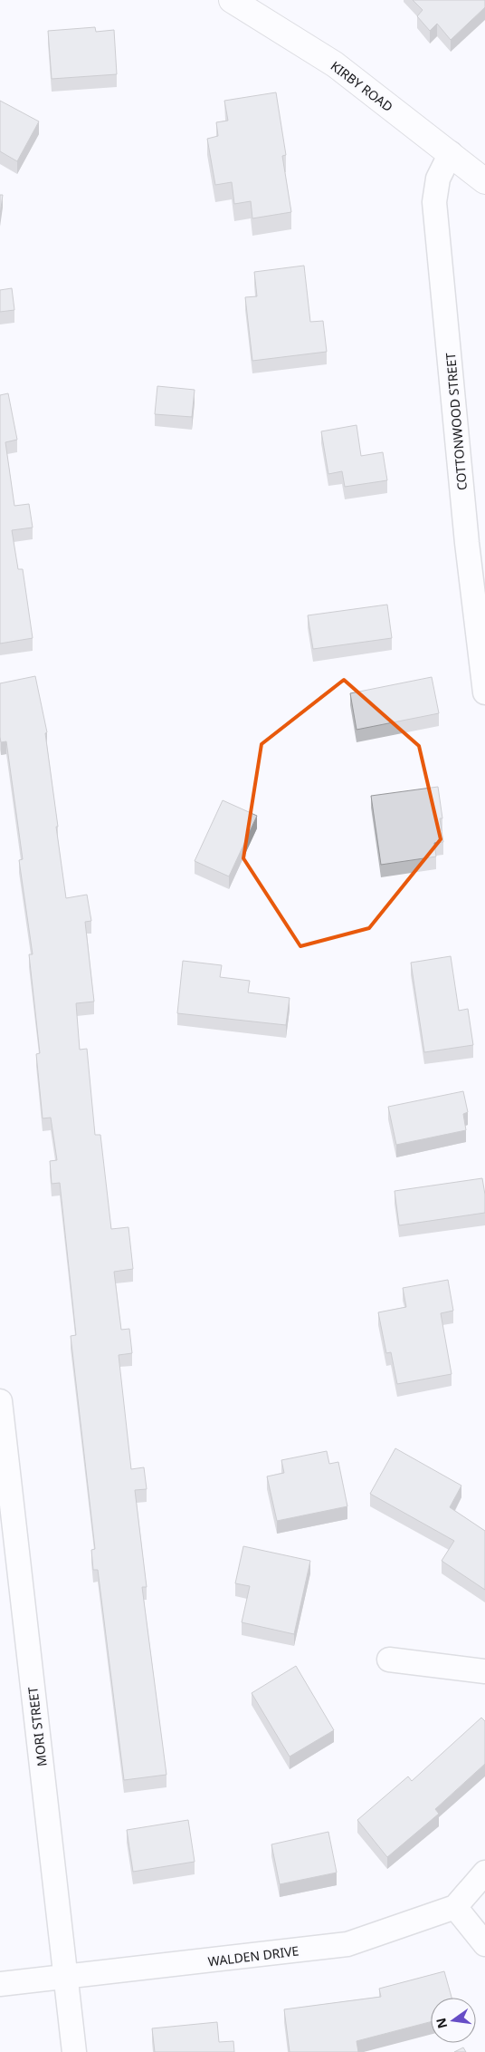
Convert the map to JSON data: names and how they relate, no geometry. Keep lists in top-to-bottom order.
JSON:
{
  "streets": {
    "main road": ["KIRBY ROAD"],
    "street": ["COTTONWOOD STREET", "MORI STREET", "WALDEN DRIVE"]
  },
  "crossings": [
    ["KIRBY ROAD", "COTTONWOOD STREET"],
    ["MORI STREET", "WALDEN DRIVE"]
  ],
  "north": "left"
}
